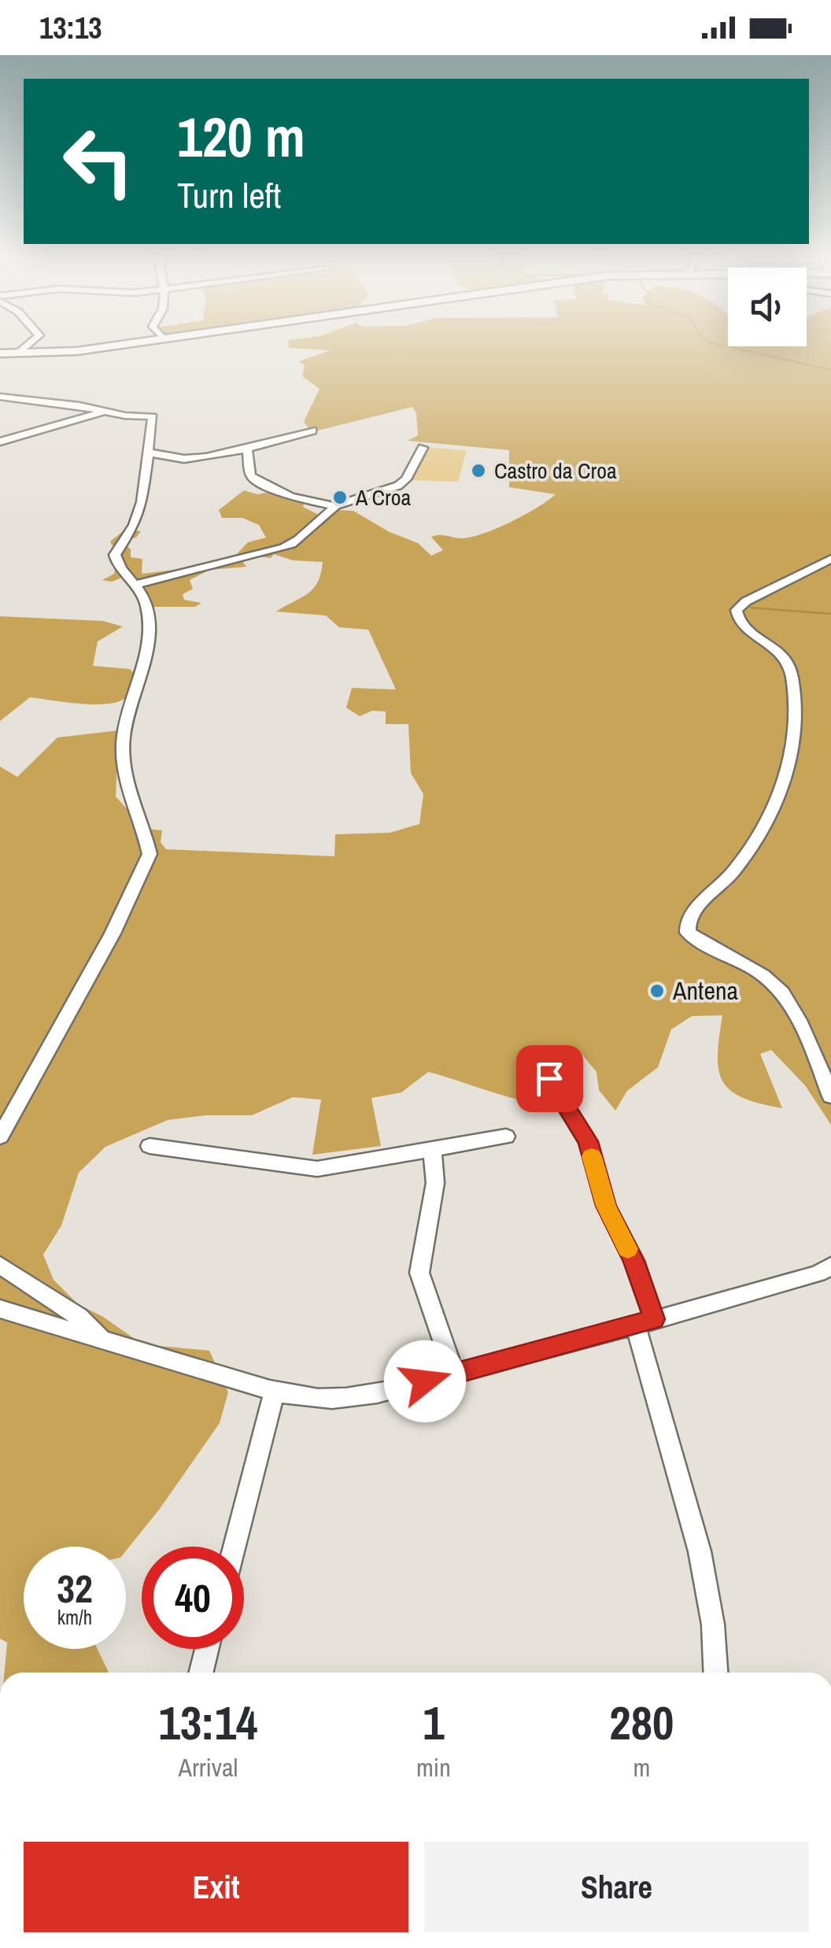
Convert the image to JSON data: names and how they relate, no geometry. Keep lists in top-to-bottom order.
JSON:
{
  "places": ["Castro da Croa", "A Croa", "Antena"],
  "page": {
    "status": "13:13",
    "turn": ["120 m", "Turn left"],
    "speed": "32 km/h",
    "limit": "40",
    "eta": [
      "13:14",
      "Arrival",
      "1",
      "min",
      "280",
      "m"
    ],
    "buttons": ["Exit", "Share"]
  }
}
